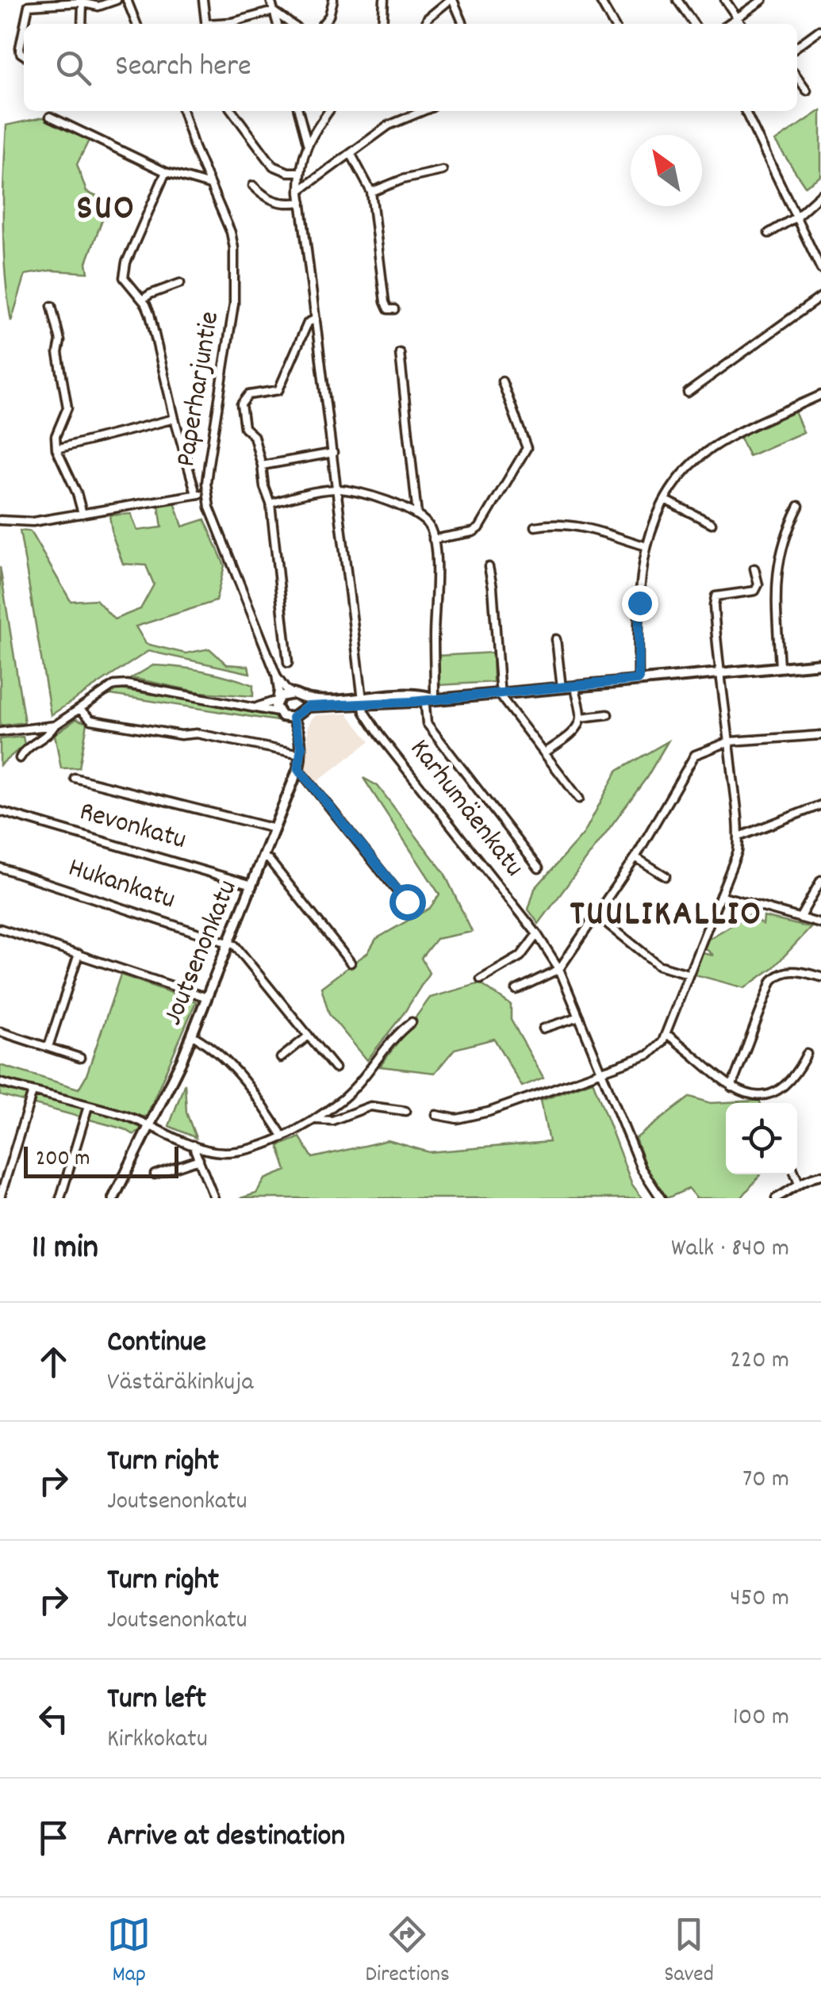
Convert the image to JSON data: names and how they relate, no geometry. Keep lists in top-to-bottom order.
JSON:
{
  "streets": {
    "main road": ["Joutsenonkatu"],
    "street": [
      "Paperharjuntie",
      "Karhumäenkatu",
      "Revonkatu",
      "Hukankatu"
    ]
  },
  "crossings": [
    ["Paperharjuntie", "Joutsenonkatu"],
    ["Revonkatu", "Joutsenonkatu"],
    ["Hukankatu", "Joutsenonkatu"]
  ],
  "districts": ["SUO", "TUULIKALLIO"],
  "scale_bar": "200 m",
  "north": "top left",
  "page": {
    "search": "Search here",
    "scale": "200 m",
    "heading": ["11 min", "Walk · 840 m"],
    "list": [
      ["Continue", "Västäräkinkuja", "220 m"],
      ["Turn right", "Joutsenonkatu", "70 m"],
      ["Turn right", "Joutsenonkatu", "450 m"],
      ["Turn left", "Kirkkokatu", "100 m"],
      "Arrive at destination"
    ],
    "nav": ["Map", "Directions", "Saved"]
  }
}
